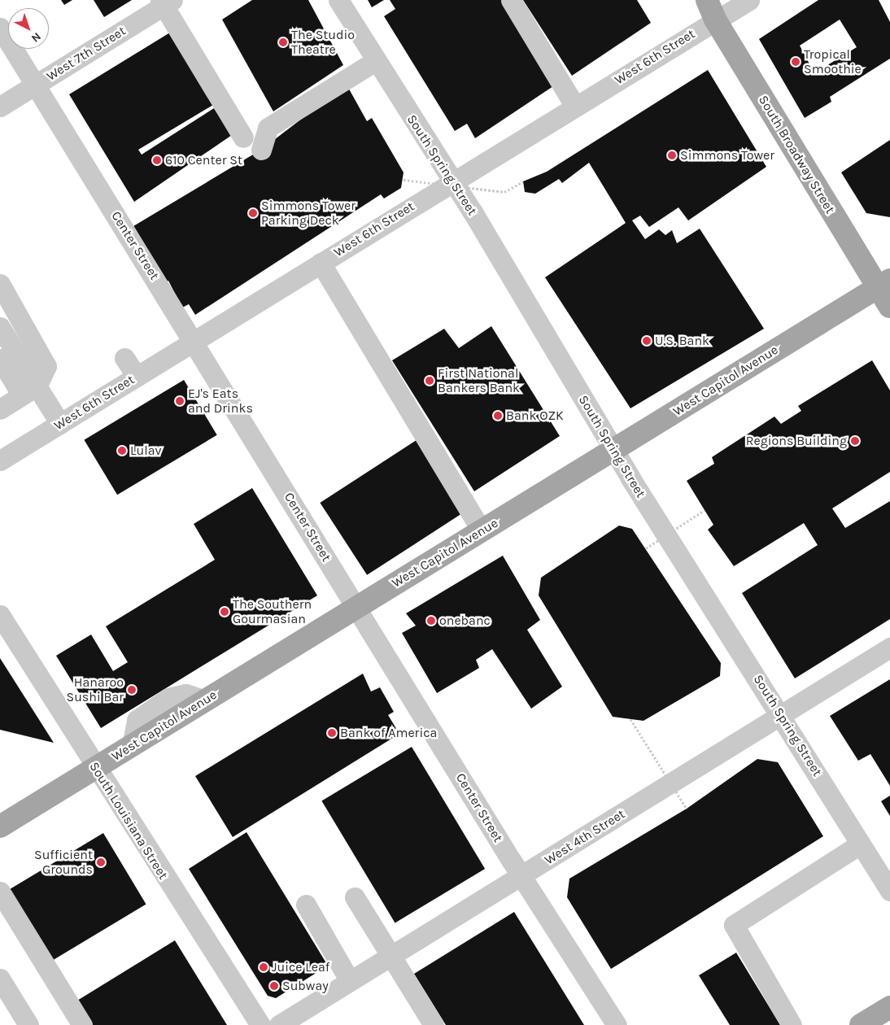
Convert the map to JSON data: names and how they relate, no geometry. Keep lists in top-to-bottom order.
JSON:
{
  "streets": {
    "main road": ["South Broadway Street", "West Capitol Avenue"],
    "street": [
      "West 7th Street",
      "West 6th Street",
      "South Spring Street",
      "Center Street",
      "South Louisiana Street",
      "West 4th Street"
    ]
  },
  "crossings": [
    ["West 7th Street", "Center Street"],
    ["West 6th Street", "South Broadway Street"],
    ["West 6th Street", "South Spring Street"],
    ["West 6th Street", "Center Street"],
    ["South Broadway Street", "West Capitol Avenue"],
    ["South Spring Street", "West Capitol Avenue"],
    ["South Spring Street", "West 4th Street"],
    ["Center Street", "West Capitol Avenue"],
    ["Center Street", "West 4th Street"],
    ["West Capitol Avenue", "South Louisiana Street"]
  ],
  "places": [
    "The Studio Theatre",
    "Tropical Smoothie",
    "Simmons Tower",
    "610 Center St",
    "Simmons Tower Parking Deck",
    "U.S. Bank",
    "First National Bankers Bank",
    "EJ's Eats and Drinks",
    "Bank OZK",
    "Regions Building",
    "Lulav",
    "The Southern Gourmasian",
    "onebanc",
    "Hanaroo Sushi Bar",
    "Bank of America",
    "Sufficient Grounds",
    "Juice Leaf",
    "Subway"
  ],
  "north": "bottom right"
}
